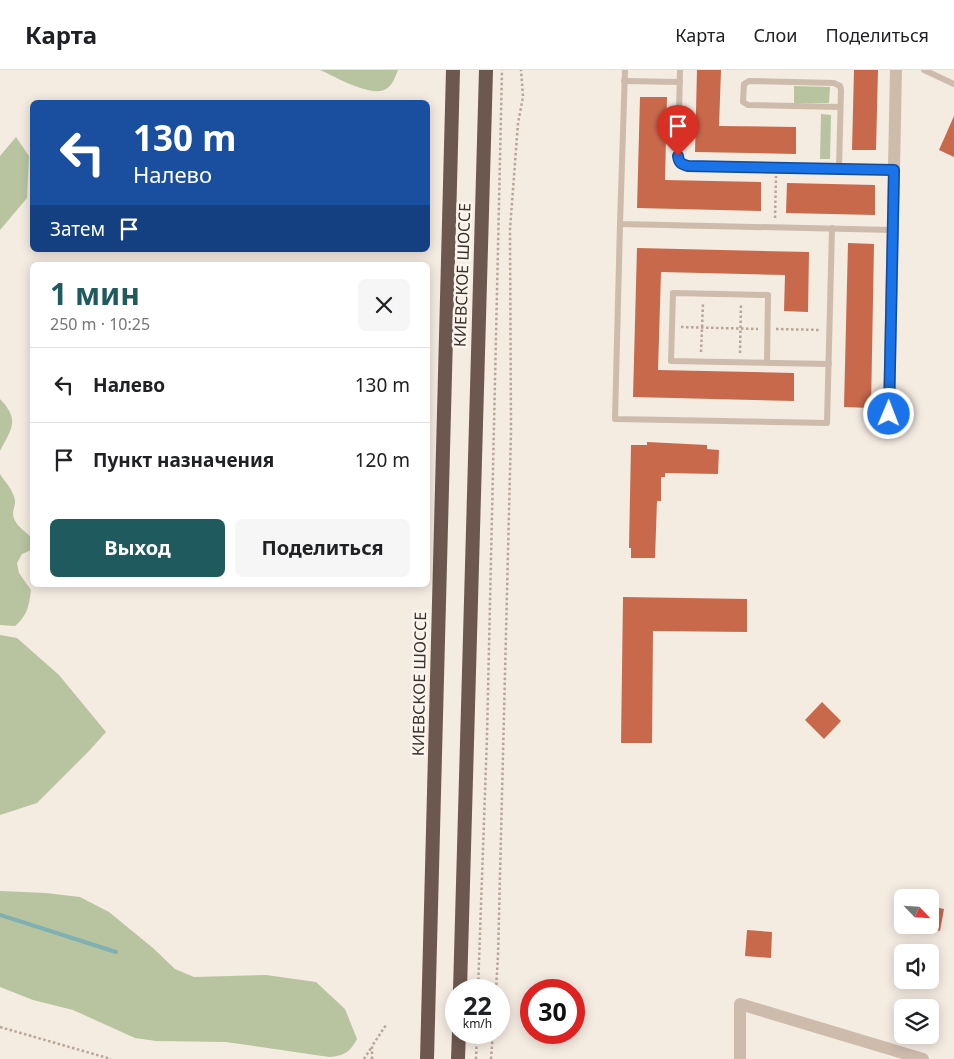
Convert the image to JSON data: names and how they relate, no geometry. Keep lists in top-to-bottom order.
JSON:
{
  "streets": {
    "highway": ["КИЕВСКОЕ ШОССЕ"]
  },
  "north": "bottom right",
  "page": {
    "header": "Карта",
    "nav": ["Карта", "Слои", "Поделиться"],
    "turn": ["130 m", "Налево"],
    "then": "Затем",
    "heading": ["1 мин", "250 m · 10:25"],
    "list": [
      {
        "name": "Налево",
        "value": "130 m"
      },
      {
        "name": "Пункт назначения",
        "value": "120 m"
      }
    ],
    "buttons": ["Выход", "Поделиться"],
    "speed": "22 km/h",
    "limit": "30"
  }
}
